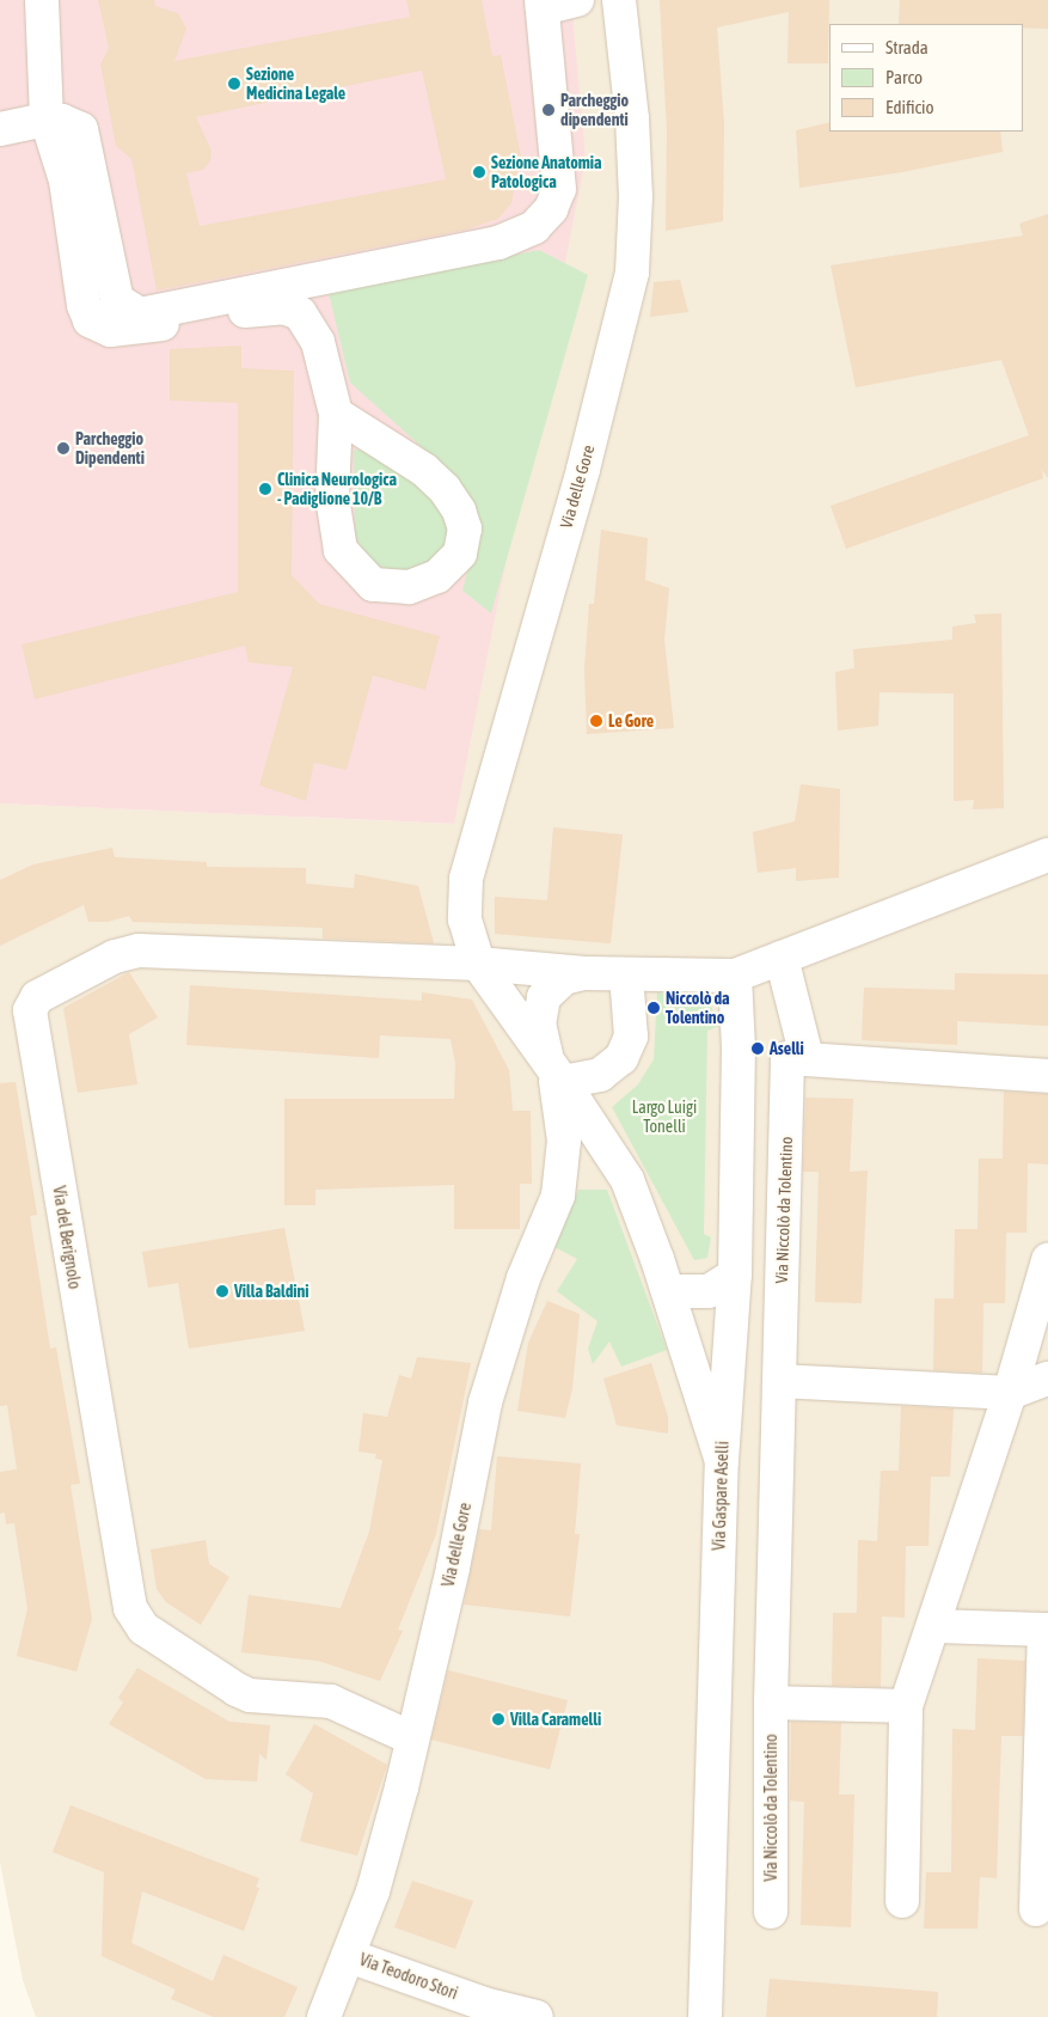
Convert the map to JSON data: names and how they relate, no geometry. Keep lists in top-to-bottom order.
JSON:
{
  "streets": {
    "street": [
      "Via delle Gore",
      "Via Niccolò da Tolentino",
      "Via del Berignolo",
      "Via Gaspare Aselli",
      "Via Teodoro Stori"
    ]
  },
  "crossings": [
    ["Via delle Gore", "Via del Berignolo"],
    ["Via delle Gore", "Via Teodoro Stori"]
  ],
  "parks": ["Largo Luigi Tonelli"],
  "places": [
    "Sezione Medicina Legale",
    "Parcheggio dipendenti",
    "Sezione Anatomia Patologica",
    "Parcheggio Dipendenti",
    "Clinica Neurologica - Padiglione 10/B",
    "Le Gore",
    "Niccolò da Tolentino",
    "Aselli",
    "Villa Baldini",
    "Villa Caramelli"
  ],
  "legend": ["Strada", "Parco", "Edificio"]
}
